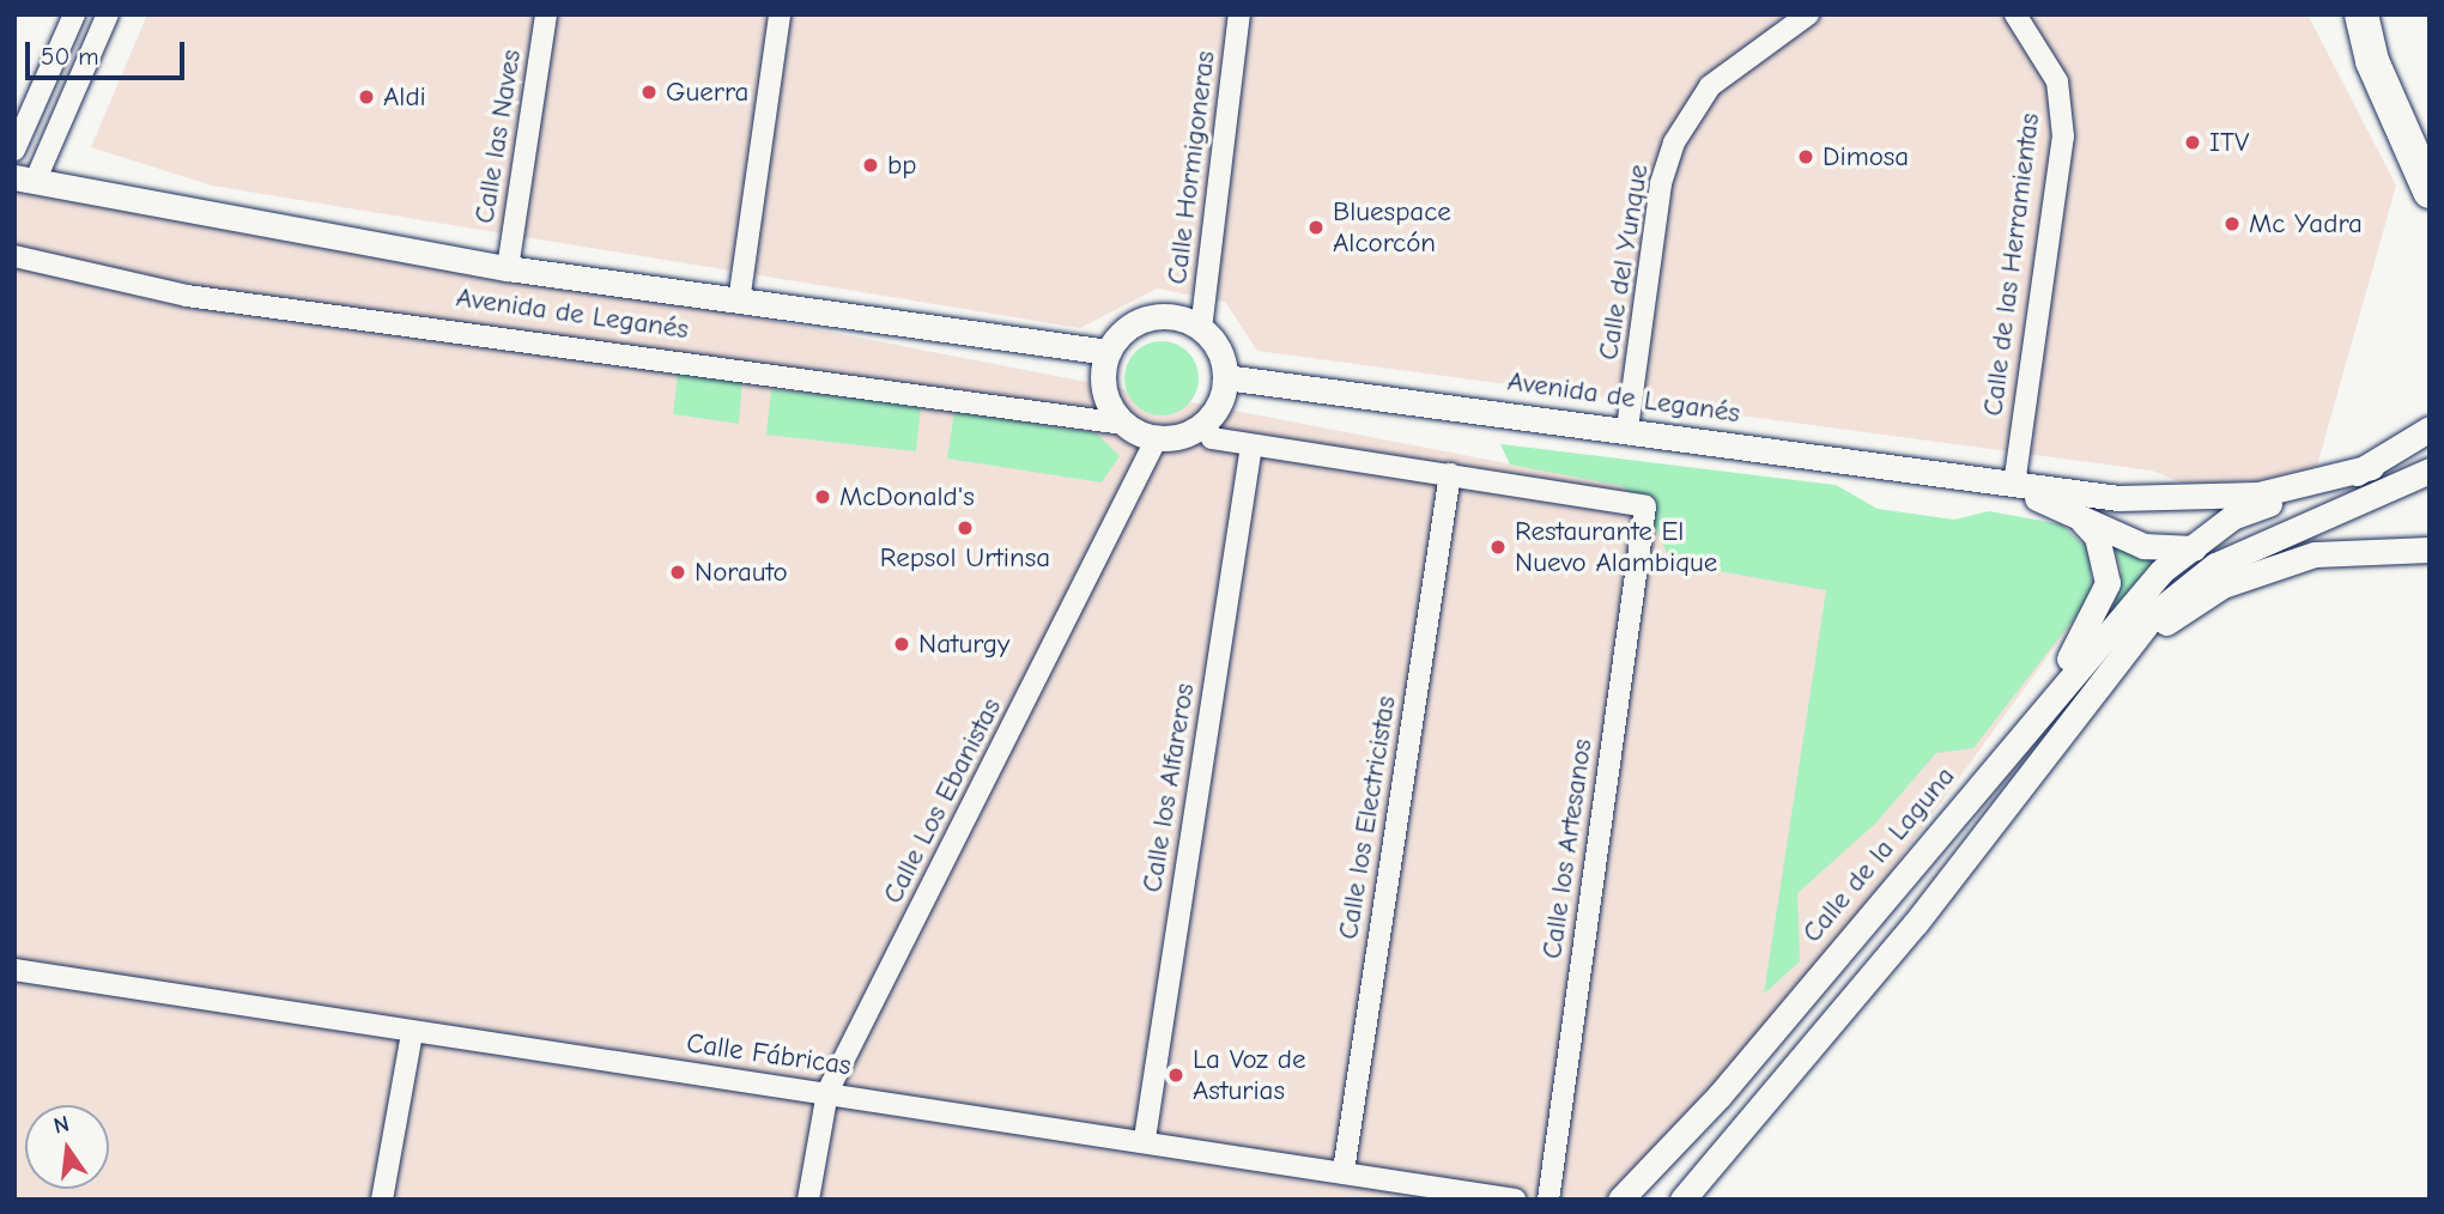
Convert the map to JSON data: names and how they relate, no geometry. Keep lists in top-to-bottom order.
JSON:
{
  "streets": {
    "street": [
      "Calle las Naves",
      "Calle Hormigoneras",
      "Calle del Yunque",
      "Calle de las Herramientas",
      "Avenida de Leganés",
      "Calle los Alfareros",
      "Calle Los Ebanistas",
      "Calle los Electricistas",
      "Calle los Artesanos",
      "Calle de la Laguna",
      "Calle Fábricas"
    ]
  },
  "crossings": [
    ["Calle las Naves", "Avenida de Leganés"],
    ["Calle Hormigoneras", "Avenida de Leganés"],
    ["Calle Hormigoneras", "Calle Los Ebanistas"],
    ["Calle del Yunque", "Avenida de Leganés"],
    ["Calle de las Herramientas", "Avenida de Leganés"],
    ["Avenida de Leganés", "Calle Los Ebanistas"],
    ["Avenida de Leganés", "Calle de la Laguna"],
    ["Calle los Alfareros", "Calle Fábricas"],
    ["Calle Los Ebanistas", "Calle Fábricas"],
    ["Calle los Electricistas", "Calle los Artesanos"],
    ["Calle los Electricistas", "Calle Fábricas"]
  ],
  "places": [
    "Guerra",
    "Aldi",
    "ITV",
    "Dimosa",
    "bp",
    "Mc Yadra",
    "Bluespace Alcorcón",
    "McDonald's",
    "Repsol Urtinsa",
    "Restaurante El Nuevo Alambique",
    "Norauto",
    "Naturgy",
    "La Voz de Asturias"
  ],
  "scale_bar": "50 m",
  "north": "top"
}
